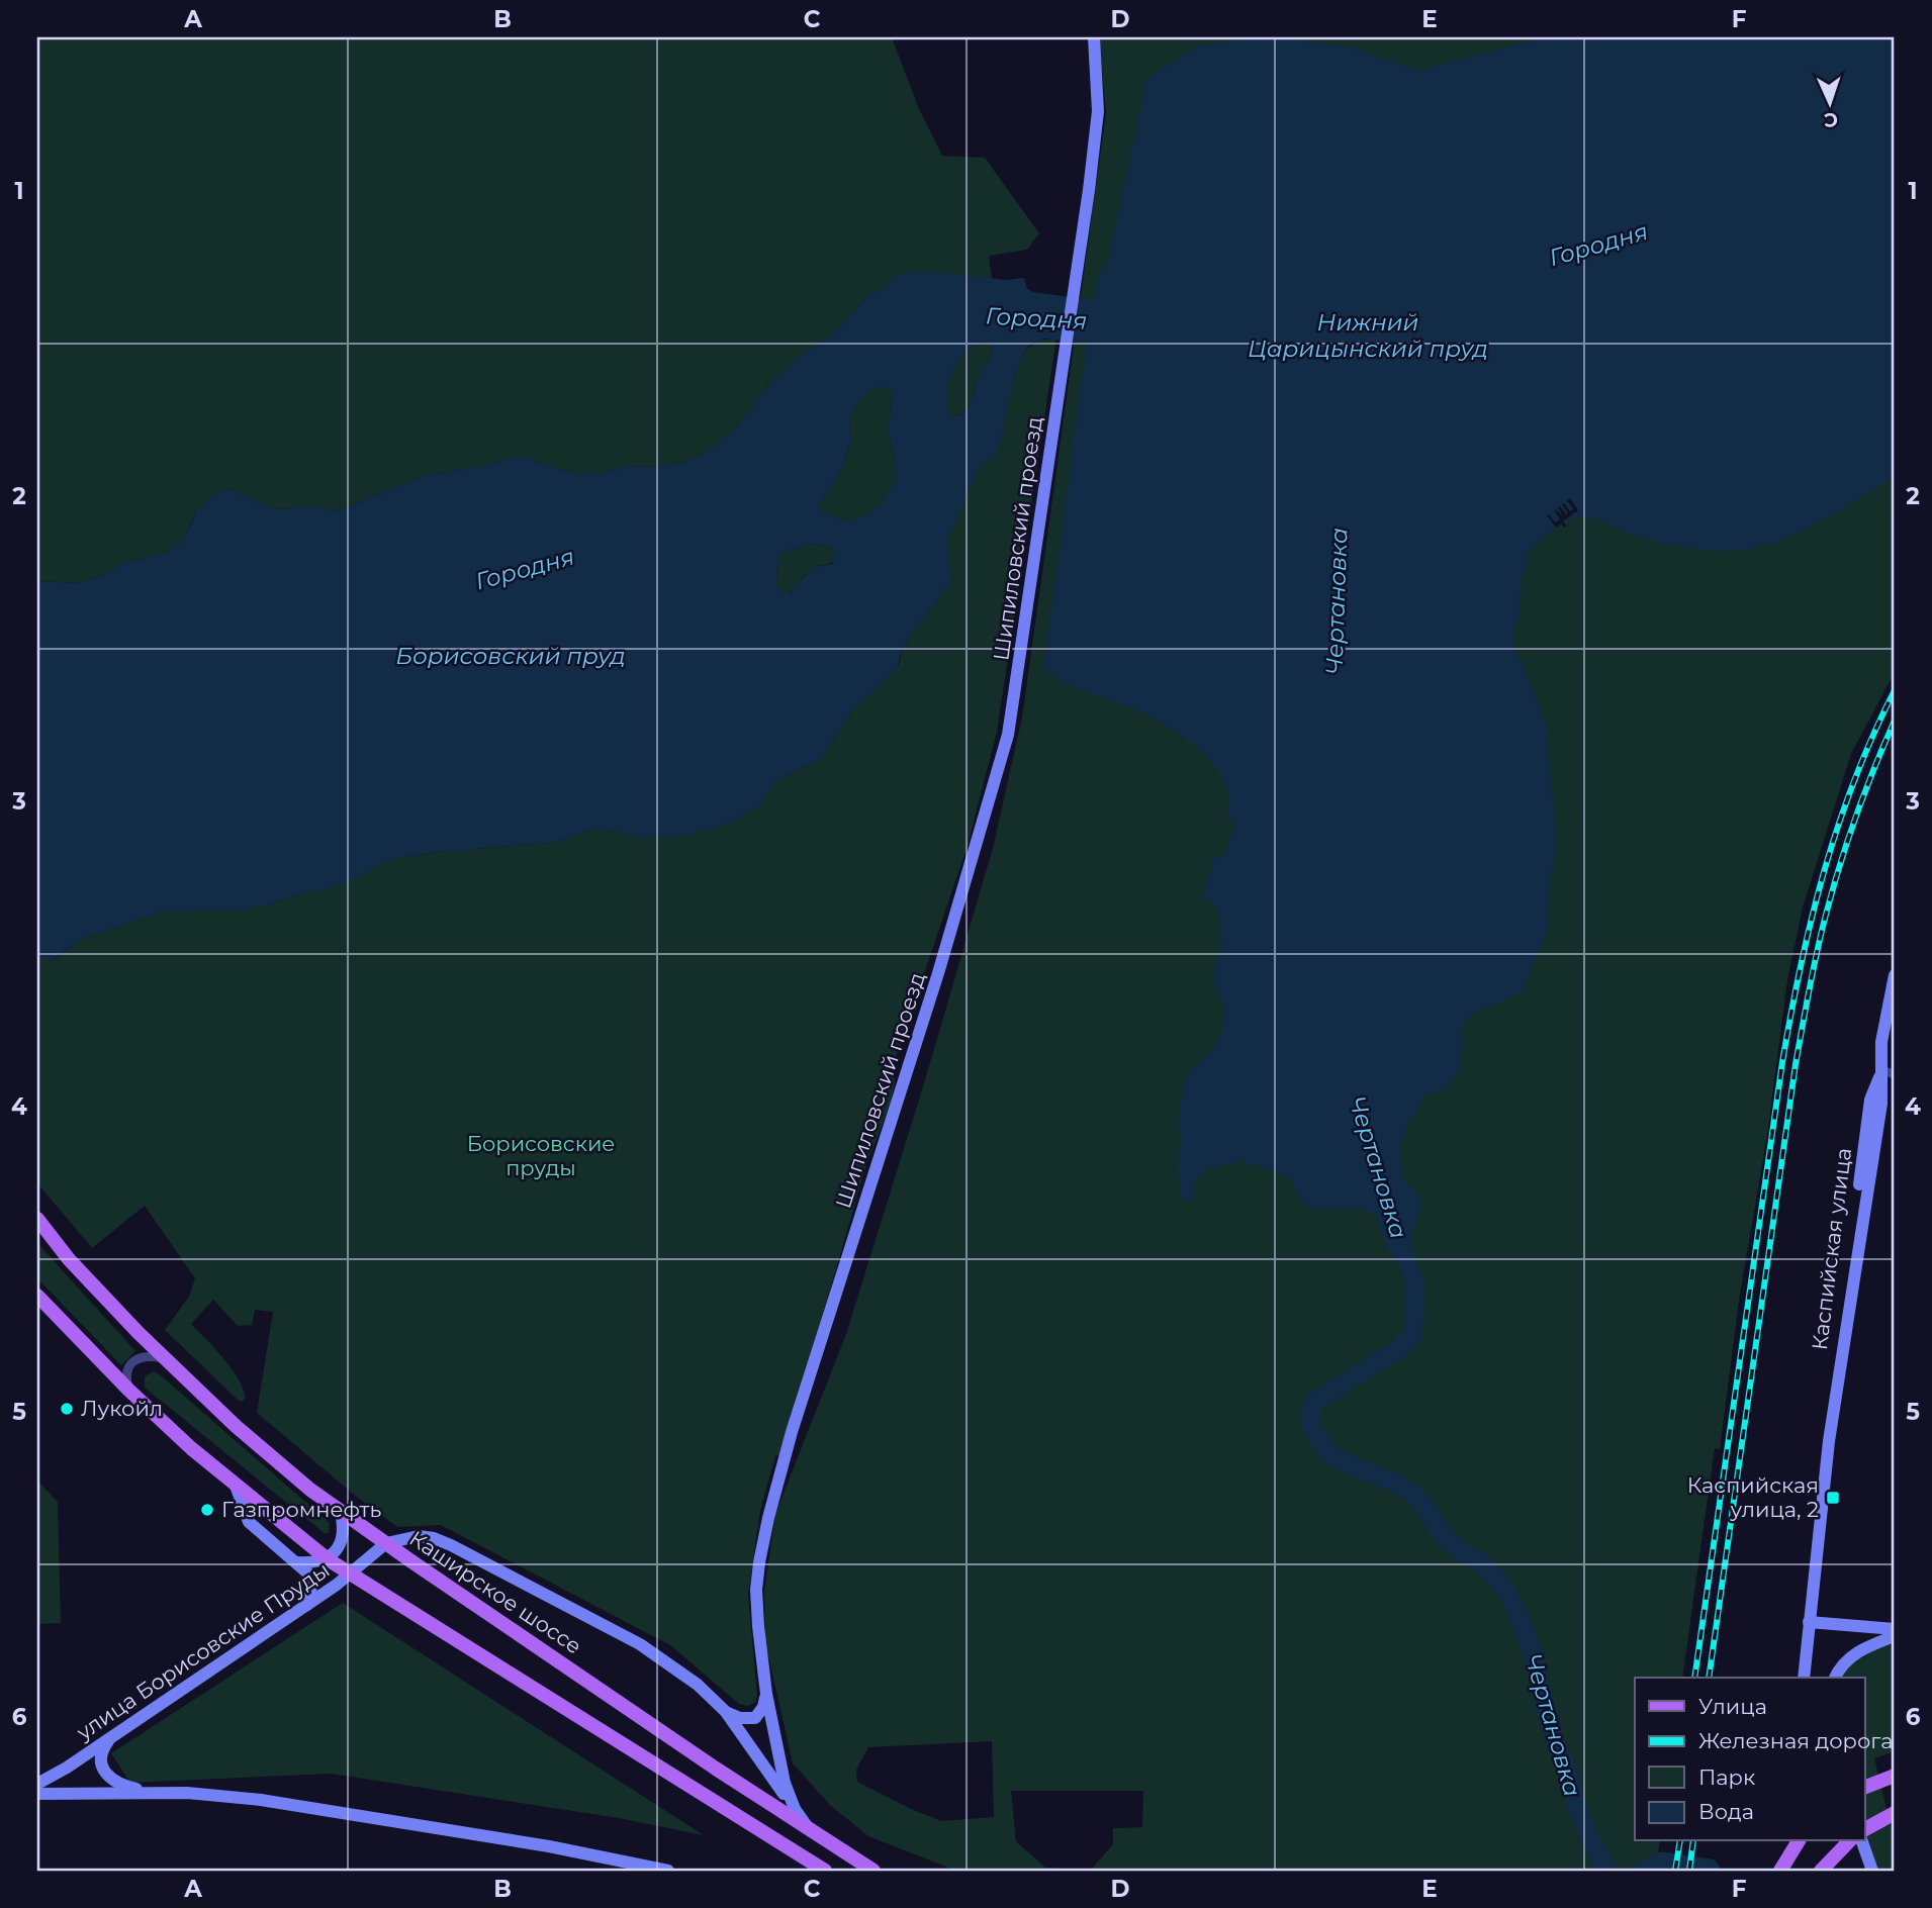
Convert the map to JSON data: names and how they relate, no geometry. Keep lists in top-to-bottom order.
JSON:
{
  "streets": {
    "main road": [
      "Шипиловский проезд",
      "Каспийская улица",
      "Каширское шоссе",
      "улица Борисовские Пруды"
    ]
  },
  "crossings": [
    ["Шипиловский проезд", "Каширское шоссе"],
    ["Каширское шоссе", "улица Борисовские Пруды"]
  ],
  "water": [
    "Городня",
    "Нижний Царицынский пруд",
    "Чертановка",
    "Борисовский пруд"
  ],
  "parks": ["Борисовские пруды"],
  "places": {
    "other": ["Лукойл", "Газпромнефть"],
    "transit": ["Каспийская улица, 2"]
  },
  "legend": [
    "Улица",
    "Железная дорога",
    "Парк",
    "Вода"
  ],
  "north": "bottom",
  "grid": {
    "columns": [
      "A",
      "B",
      "C",
      "D",
      "E",
      "F"
    ],
    "rows": [
      "1",
      "2",
      "3",
      "4",
      "5",
      "6"
    ]
  }
}
